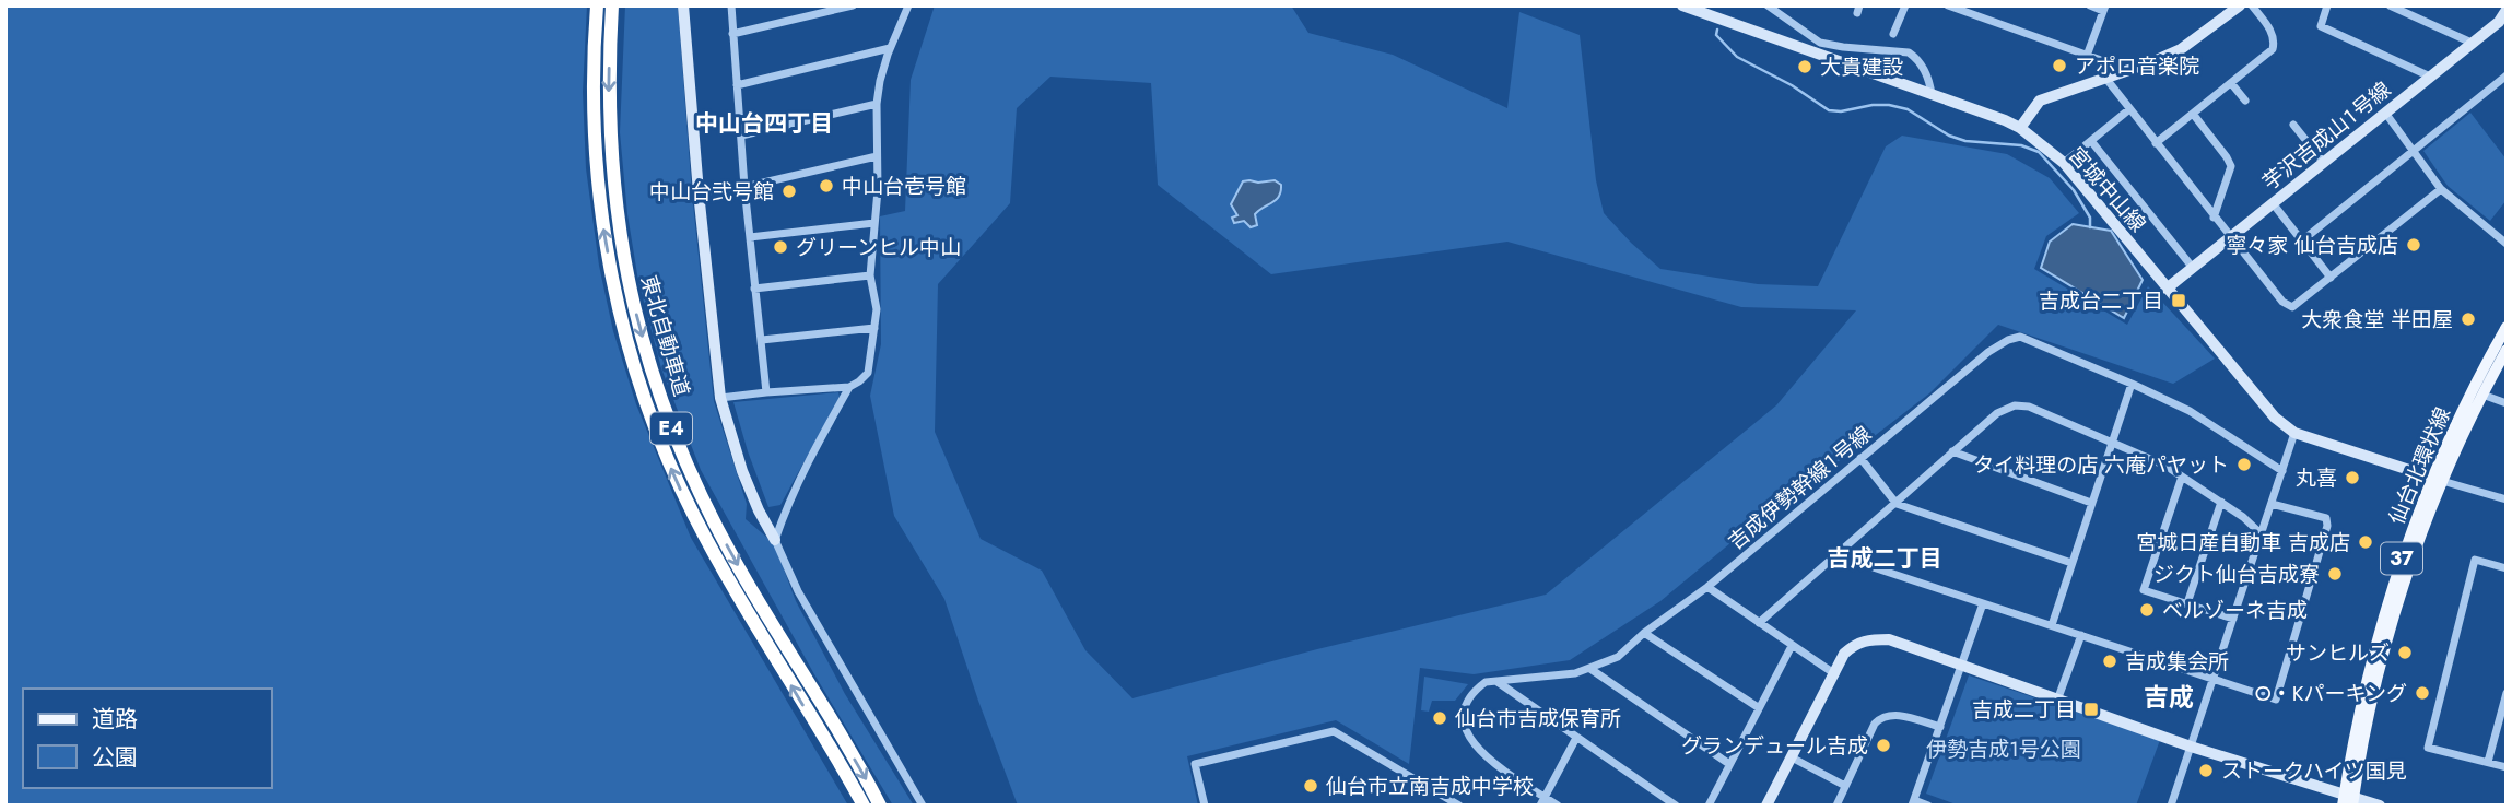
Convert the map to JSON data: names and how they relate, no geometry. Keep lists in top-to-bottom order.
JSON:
{
  "streets": {
    "highway": ["東北自動車道", "E4"],
    "main road": ["仙台北環状線", "37"],
    "street": ["芋沢吉成山１号線", "宮城中山線", "吉成伊勢幹線１号線"]
  },
  "crossings": [
    ["芋沢吉成山１号線", "宮城中山線"],
    ["宮城中山線", "仙台北環状線"]
  ],
  "districts": ["中山台四丁目", "吉成二丁目", "吉成"],
  "parks": ["伊勢吉成1号公園"],
  "places": {
    "other": [
      "アポロ音楽院",
      "大貴建設",
      "中山台壱号館",
      "中山台弐号館",
      "寧々家 仙台吉成店",
      "グリーンヒル中山",
      "大衆食堂 半田屋",
      "タイ料理の店 六庵パヤット",
      "丸喜",
      "宮城日産自動車 吉成店",
      "ジクト仙台吉成寮",
      "ベルゾーネ吉成",
      "サンヒルズ",
      "吉成集会所",
      "O・Kパーキング",
      "仙台市吉成保育所",
      "グランデュール吉成",
      "ストークハイツ国見",
      "仙台市立南吉成中学校"
    ],
    "transit": ["吉成台二丁目", "吉成二丁目"]
  },
  "legend": ["道路", "公園"]
}
